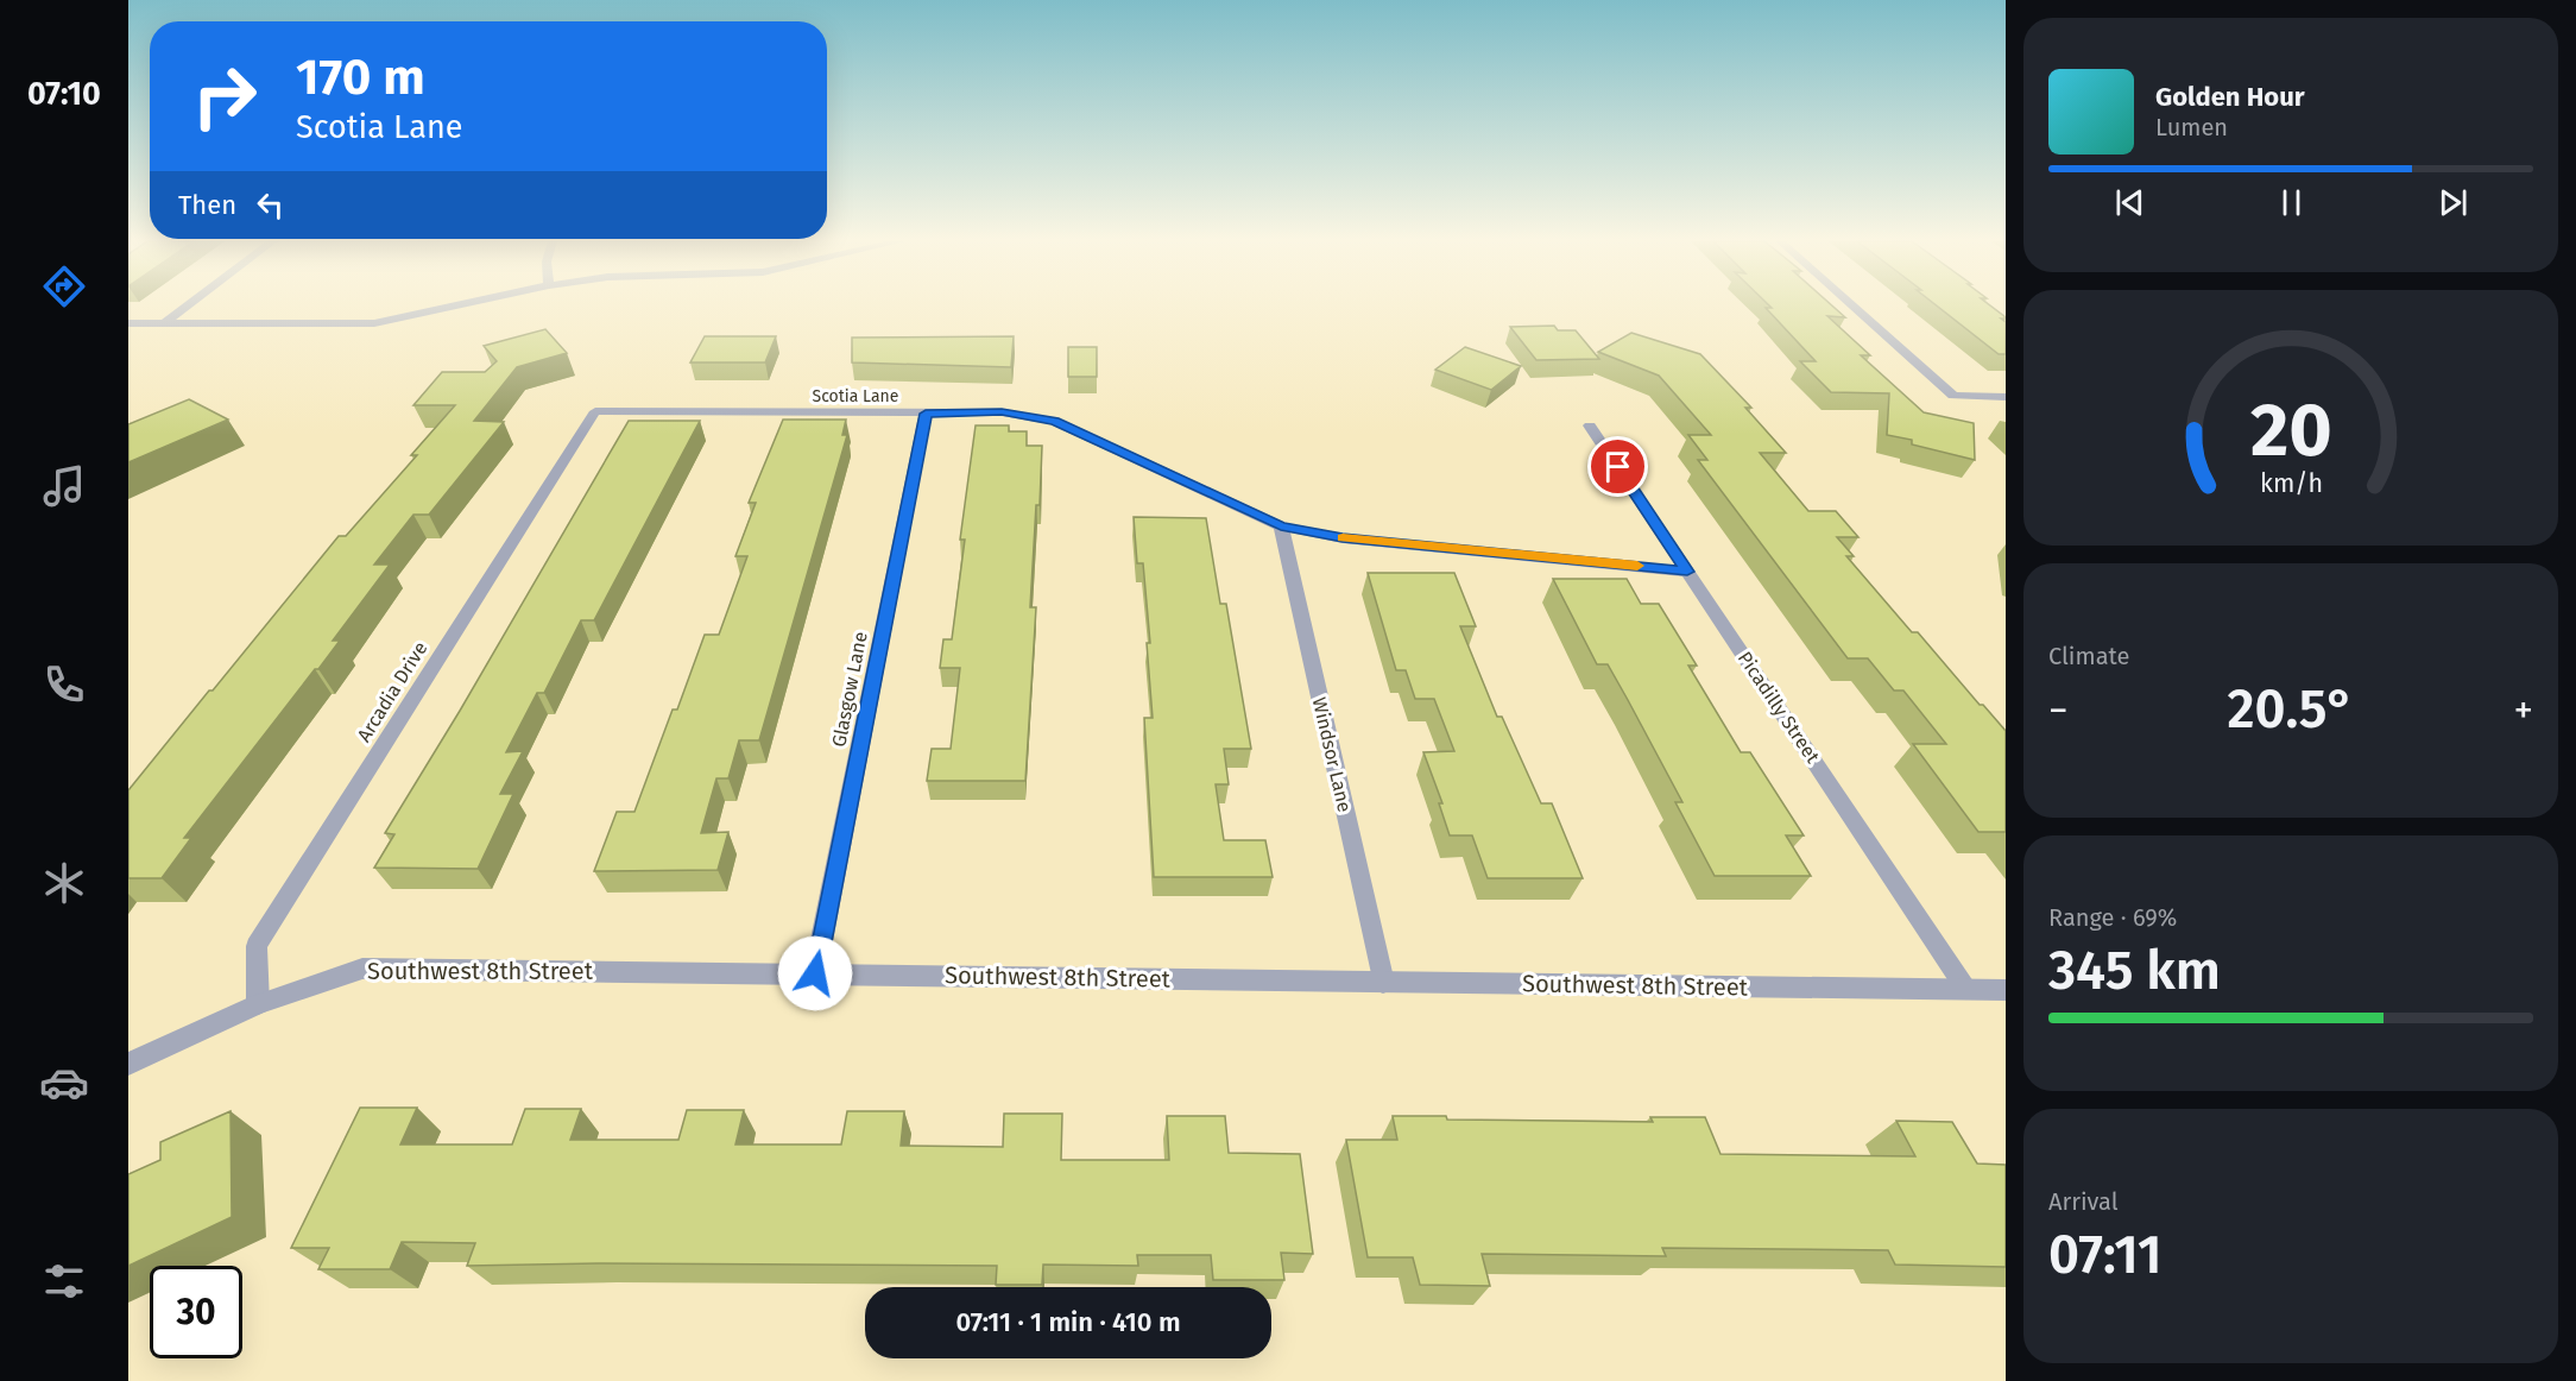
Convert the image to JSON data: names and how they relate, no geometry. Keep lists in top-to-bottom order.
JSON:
{
  "streets": {
    "street": [
      "Scotia Lane",
      "Glasgow Lane",
      "Arcadia Drive",
      "Picadilly Street",
      "Windsor Lane",
      "Southwest 8th Street"
    ]
  },
  "crossings": [
    ["Scotia Lane", "Glasgow Lane"],
    ["Scotia Lane", "Arcadia Drive"],
    ["Scotia Lane", "Picadilly Street"],
    ["Scotia Lane", "Windsor Lane"],
    ["Glasgow Lane", "Southwest 8th Street"],
    ["Arcadia Drive", "Southwest 8th Street"],
    ["Picadilly Street", "Southwest 8th Street"],
    ["Windsor Lane", "Southwest 8th Street"]
  ],
  "page": {
    "tabs": "07:10",
    "turn": ["170 m", "Scotia Lane"],
    "song": ["Golden Hour", "Lumen"],
    "then": "Then",
    "tile": [
      "Climate",
      ["Range · 69%", "345 km"],
      ["Arrival", "07:11"]
    ],
    "heat": ["−", "20.5°", "+"],
    "limit": "30",
    "trip": "07:11 · 1 min · 410 m",
    "gauge": ["20", "km/h"]
  }
}
